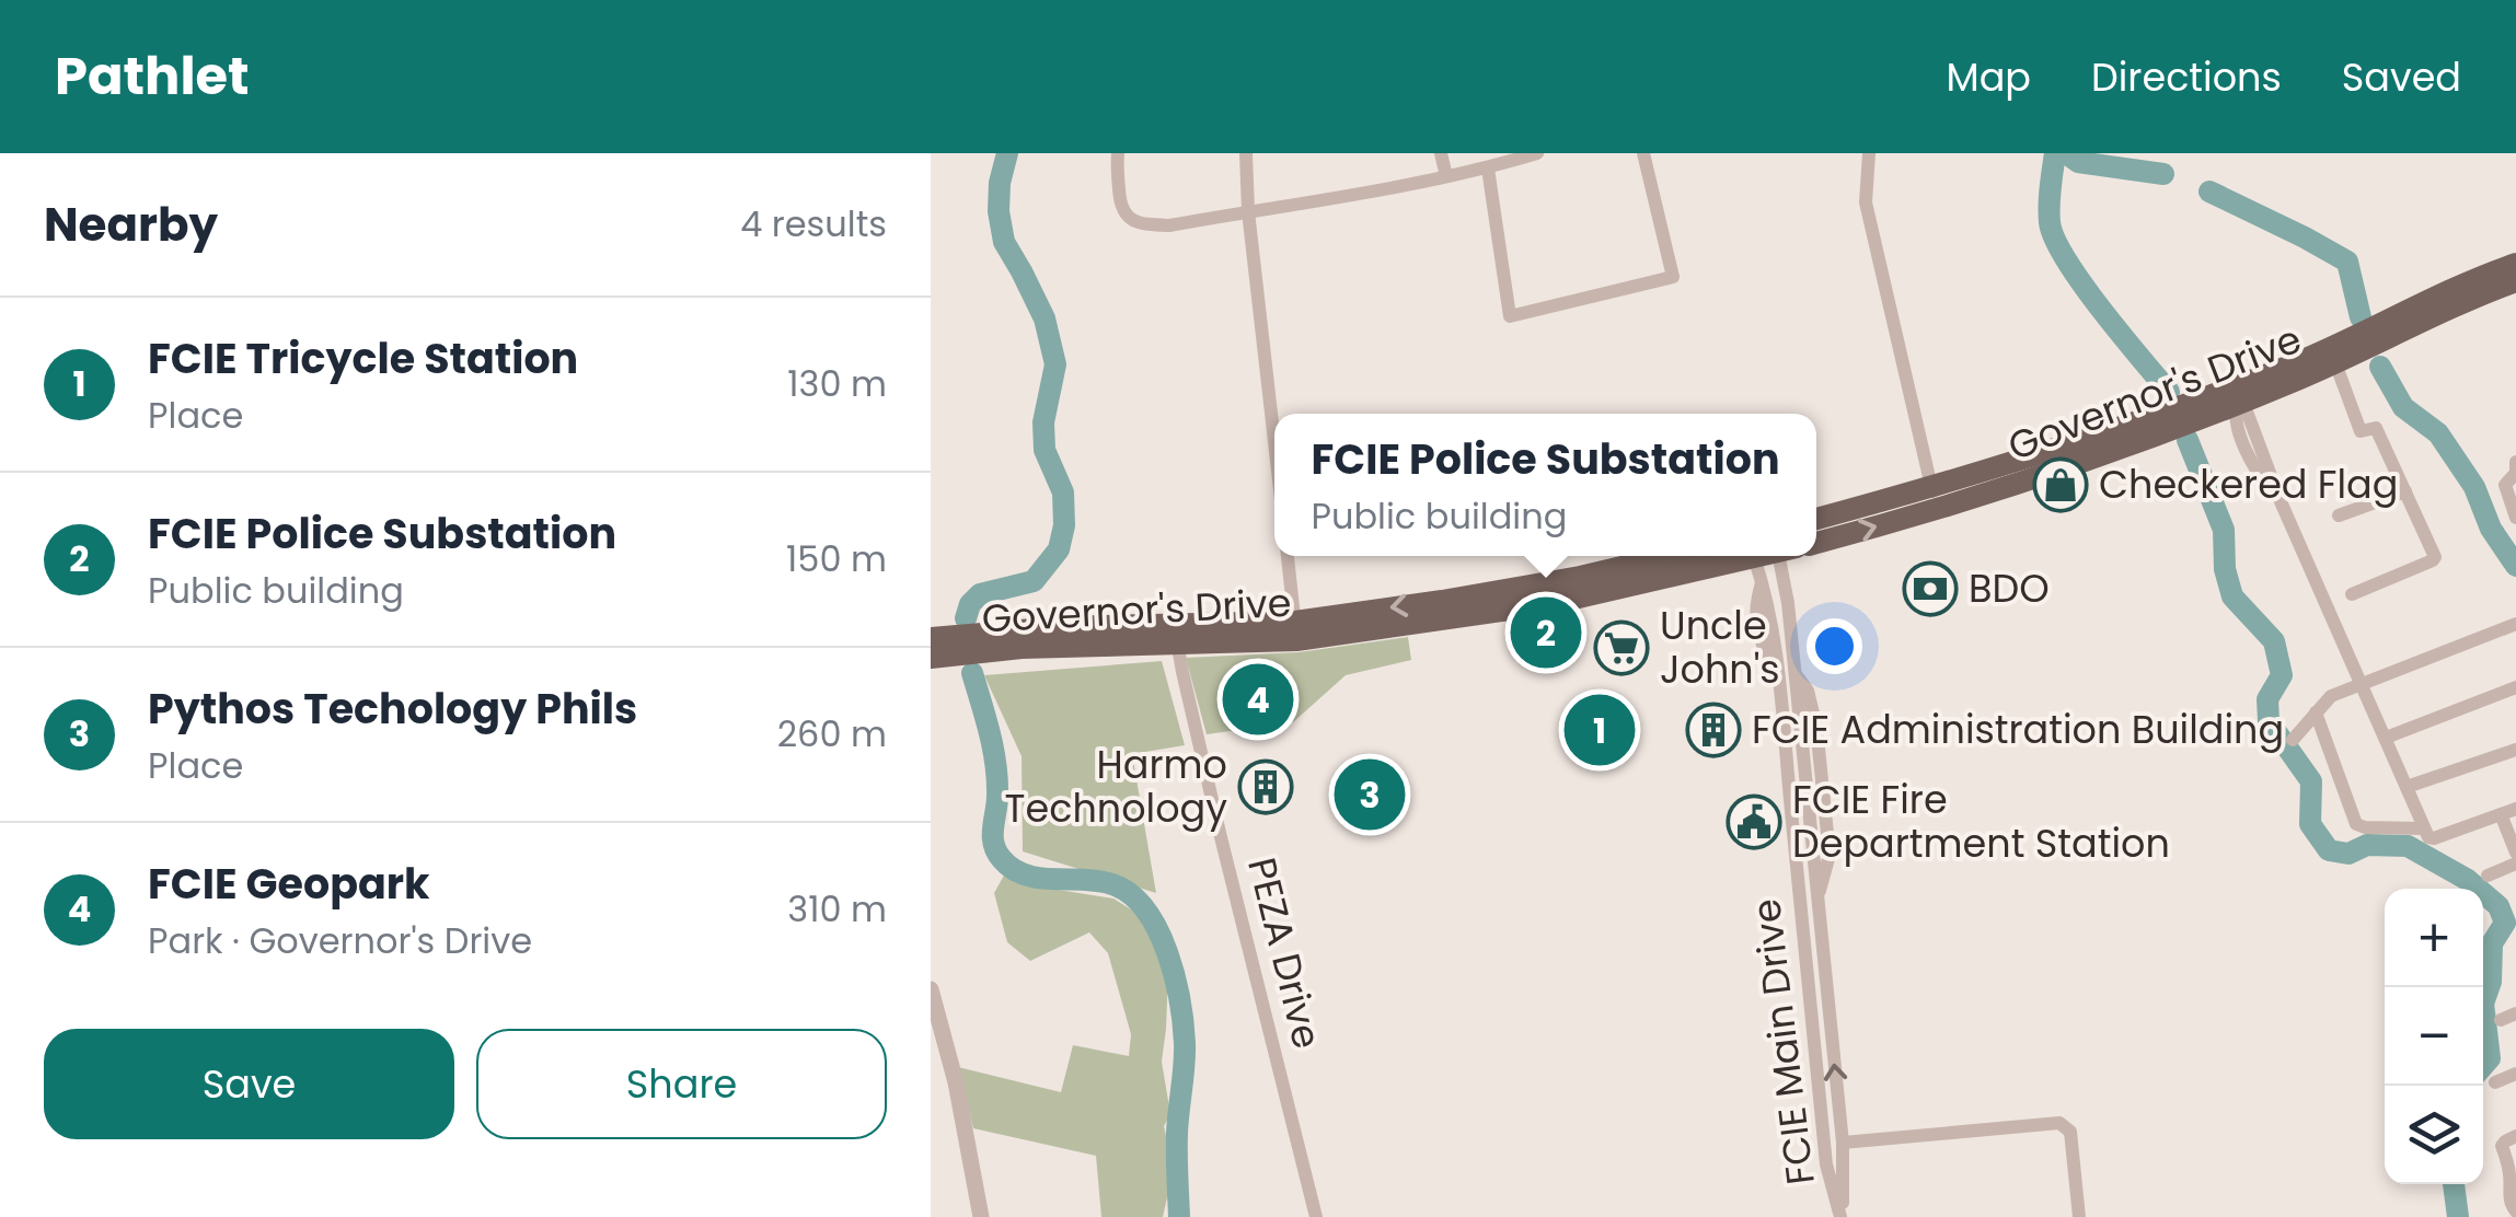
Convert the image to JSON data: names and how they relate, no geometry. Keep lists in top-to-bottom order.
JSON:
{
  "streets": {
    "main road": ["Governor's Drive"],
    "street": ["PEZA Drive", "FCIE Main Drive"]
  },
  "crossings": [
    ["Governor's Drive", "PEZA Drive"]
  ],
  "places": {
    "shop": ["Checkered Flag"],
    "bank": ["BDO"],
    "supermarket": ["Uncle John's"],
    "building": ["FCIE Administration Building", "Harmo Technology"],
    "public building": ["FCIE Fire Department Station"]
  },
  "page": {
    "header": "Pathlet",
    "nav": ["Map", "Directions", "Saved"],
    "heading": ["Nearby", "4 results"],
    "list": [
      {
        "mark": "1",
        "name": "FCIE Tricycle Station",
        "note": "Place",
        "value": "130 m"
      },
      {
        "mark": "2",
        "name": "FCIE Police Substation",
        "note": "Public building",
        "value": "150 m"
      },
      {
        "mark": "3",
        "name": "Pythos Techology Phils",
        "note": "Place",
        "value": "260 m"
      },
      {
        "mark": "4",
        "name": "FCIE Geopark",
        "note": "Park · Governor's Drive",
        "value": "310 m"
      }
    ],
    "popup": ["FCIE Police Substation", "Public building"],
    "pins": [
      "2",
      "4",
      "1",
      "3"
    ],
    "map_buttons": ["+", "−"],
    "buttons": ["Save", "Share"]
  }
}
